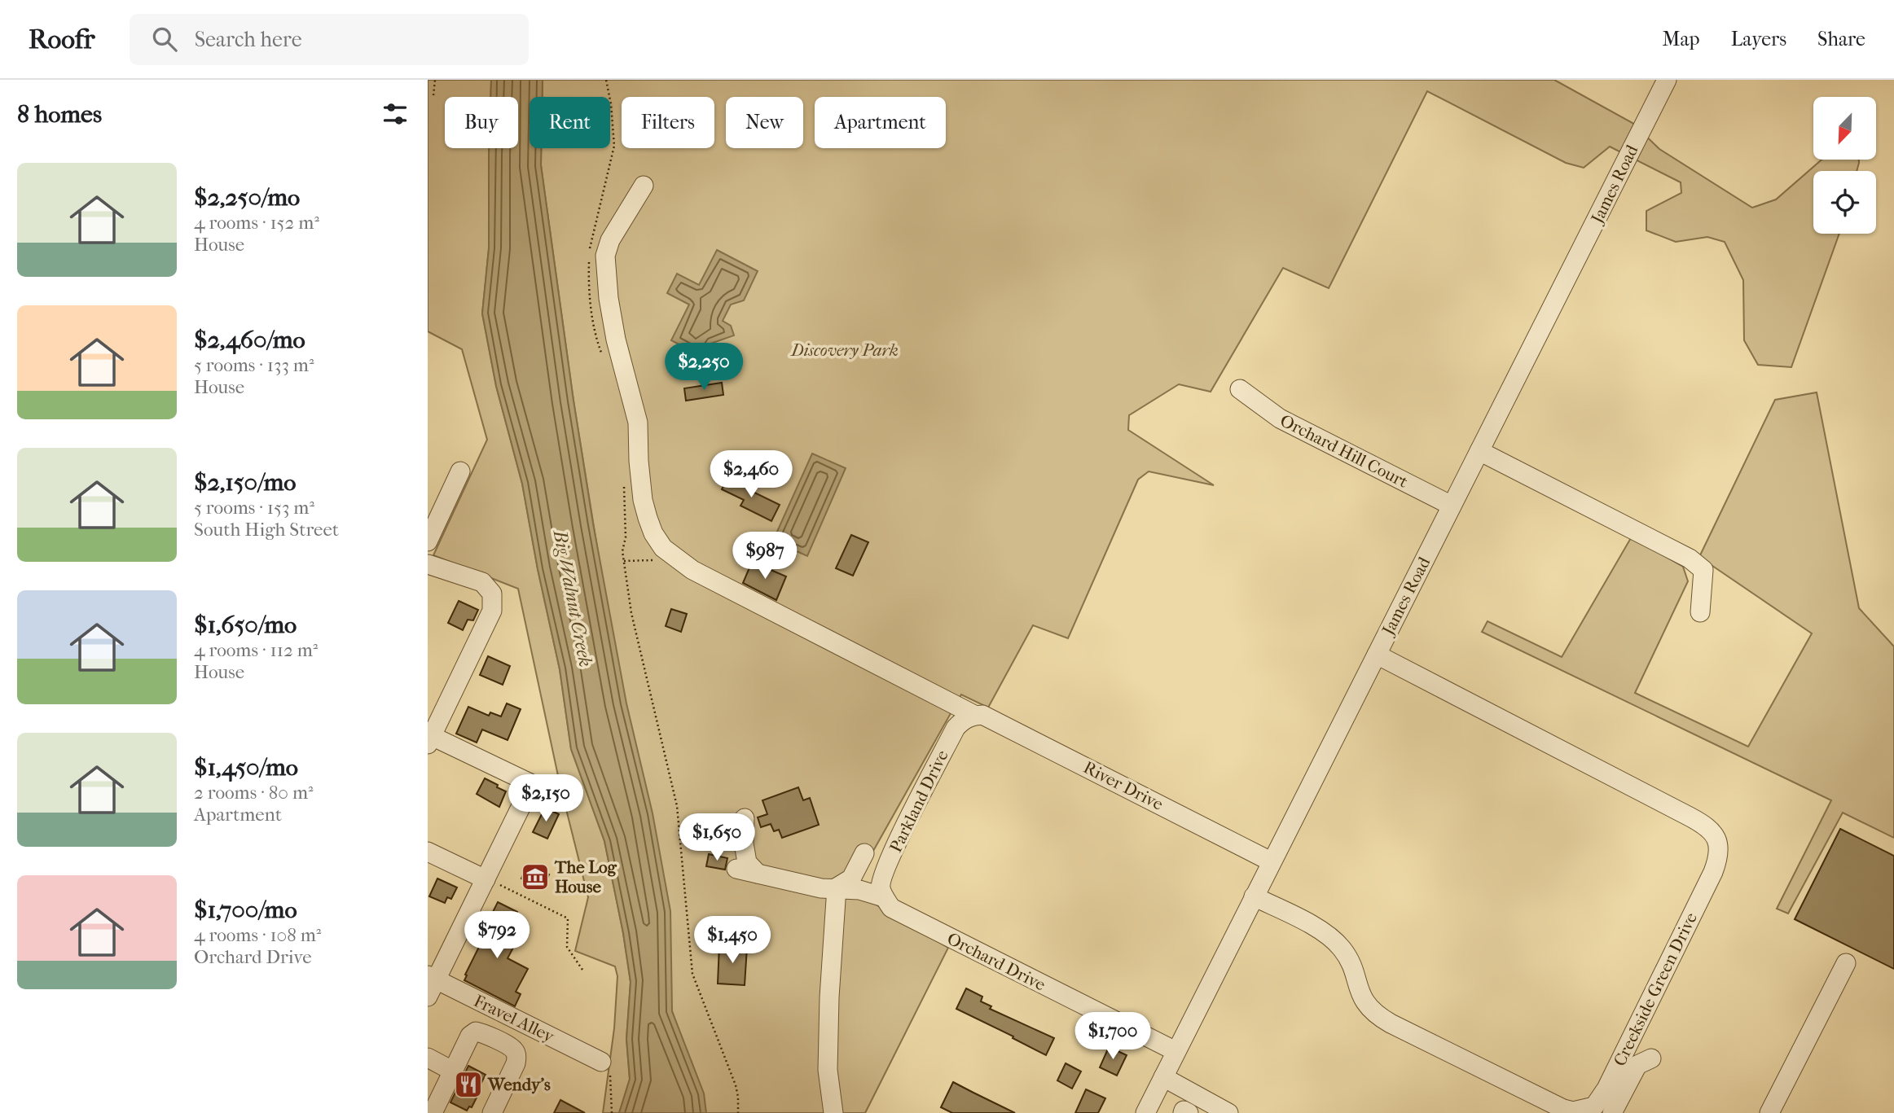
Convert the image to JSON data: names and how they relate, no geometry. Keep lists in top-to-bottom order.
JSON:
{
  "streets": {
    "street": [
      "James Road",
      "Orchard Hill Court",
      "River Drive",
      "Parkland Drive",
      "Orchard Drive",
      "Creekside Green Drive",
      "Fravel Alley"
    ]
  },
  "crossings": [
    ["James Road", "Orchard Hill Court"],
    ["James Road", "River Drive"],
    ["James Road", "Orchard Drive"],
    ["James Road", "Creekside Green Drive"],
    ["River Drive", "Parkland Drive"],
    ["Parkland Drive", "Orchard Drive"]
  ],
  "water": ["Big Walnut Creek"],
  "parks": ["Discovery Park"],
  "places": {
    "museum": ["The Log House"],
    "restaurant": ["Wendy's"]
  },
  "north": "bottom left",
  "page": {
    "header": "Roofr",
    "search": "Search here",
    "nav": ["Map", "Layers", "Share"],
    "heading": "8 homes",
    "chip": [
      "Buy",
      "Rent",
      "Filters",
      "New",
      "Apartment"
    ],
    "list": [
      {
        "name": "$2,250/mo",
        "note": "4 rooms · 152 m² · House"
      },
      {
        "name": "$2,460/mo",
        "note": "5 rooms · 133 m² · House"
      },
      {
        "name": "$2,150/mo",
        "note": "5 rooms · 153 m² · South High Street"
      },
      {
        "name": "$1,650/mo",
        "note": "4 rooms · 112 m² · House"
      },
      {
        "name": "$1,450/mo",
        "note": "2 rooms · 80 m² · Apartment"
      },
      {
        "name": "$1,700/mo",
        "note": "4 rooms · 108 m² · Orchard Drive"
      }
    ],
    "price": [
      "$2,250",
      "$2,460",
      "$987",
      "$2,150",
      "$1,650",
      "$792",
      "$1,450",
      "$1,700"
    ]
  }
}
